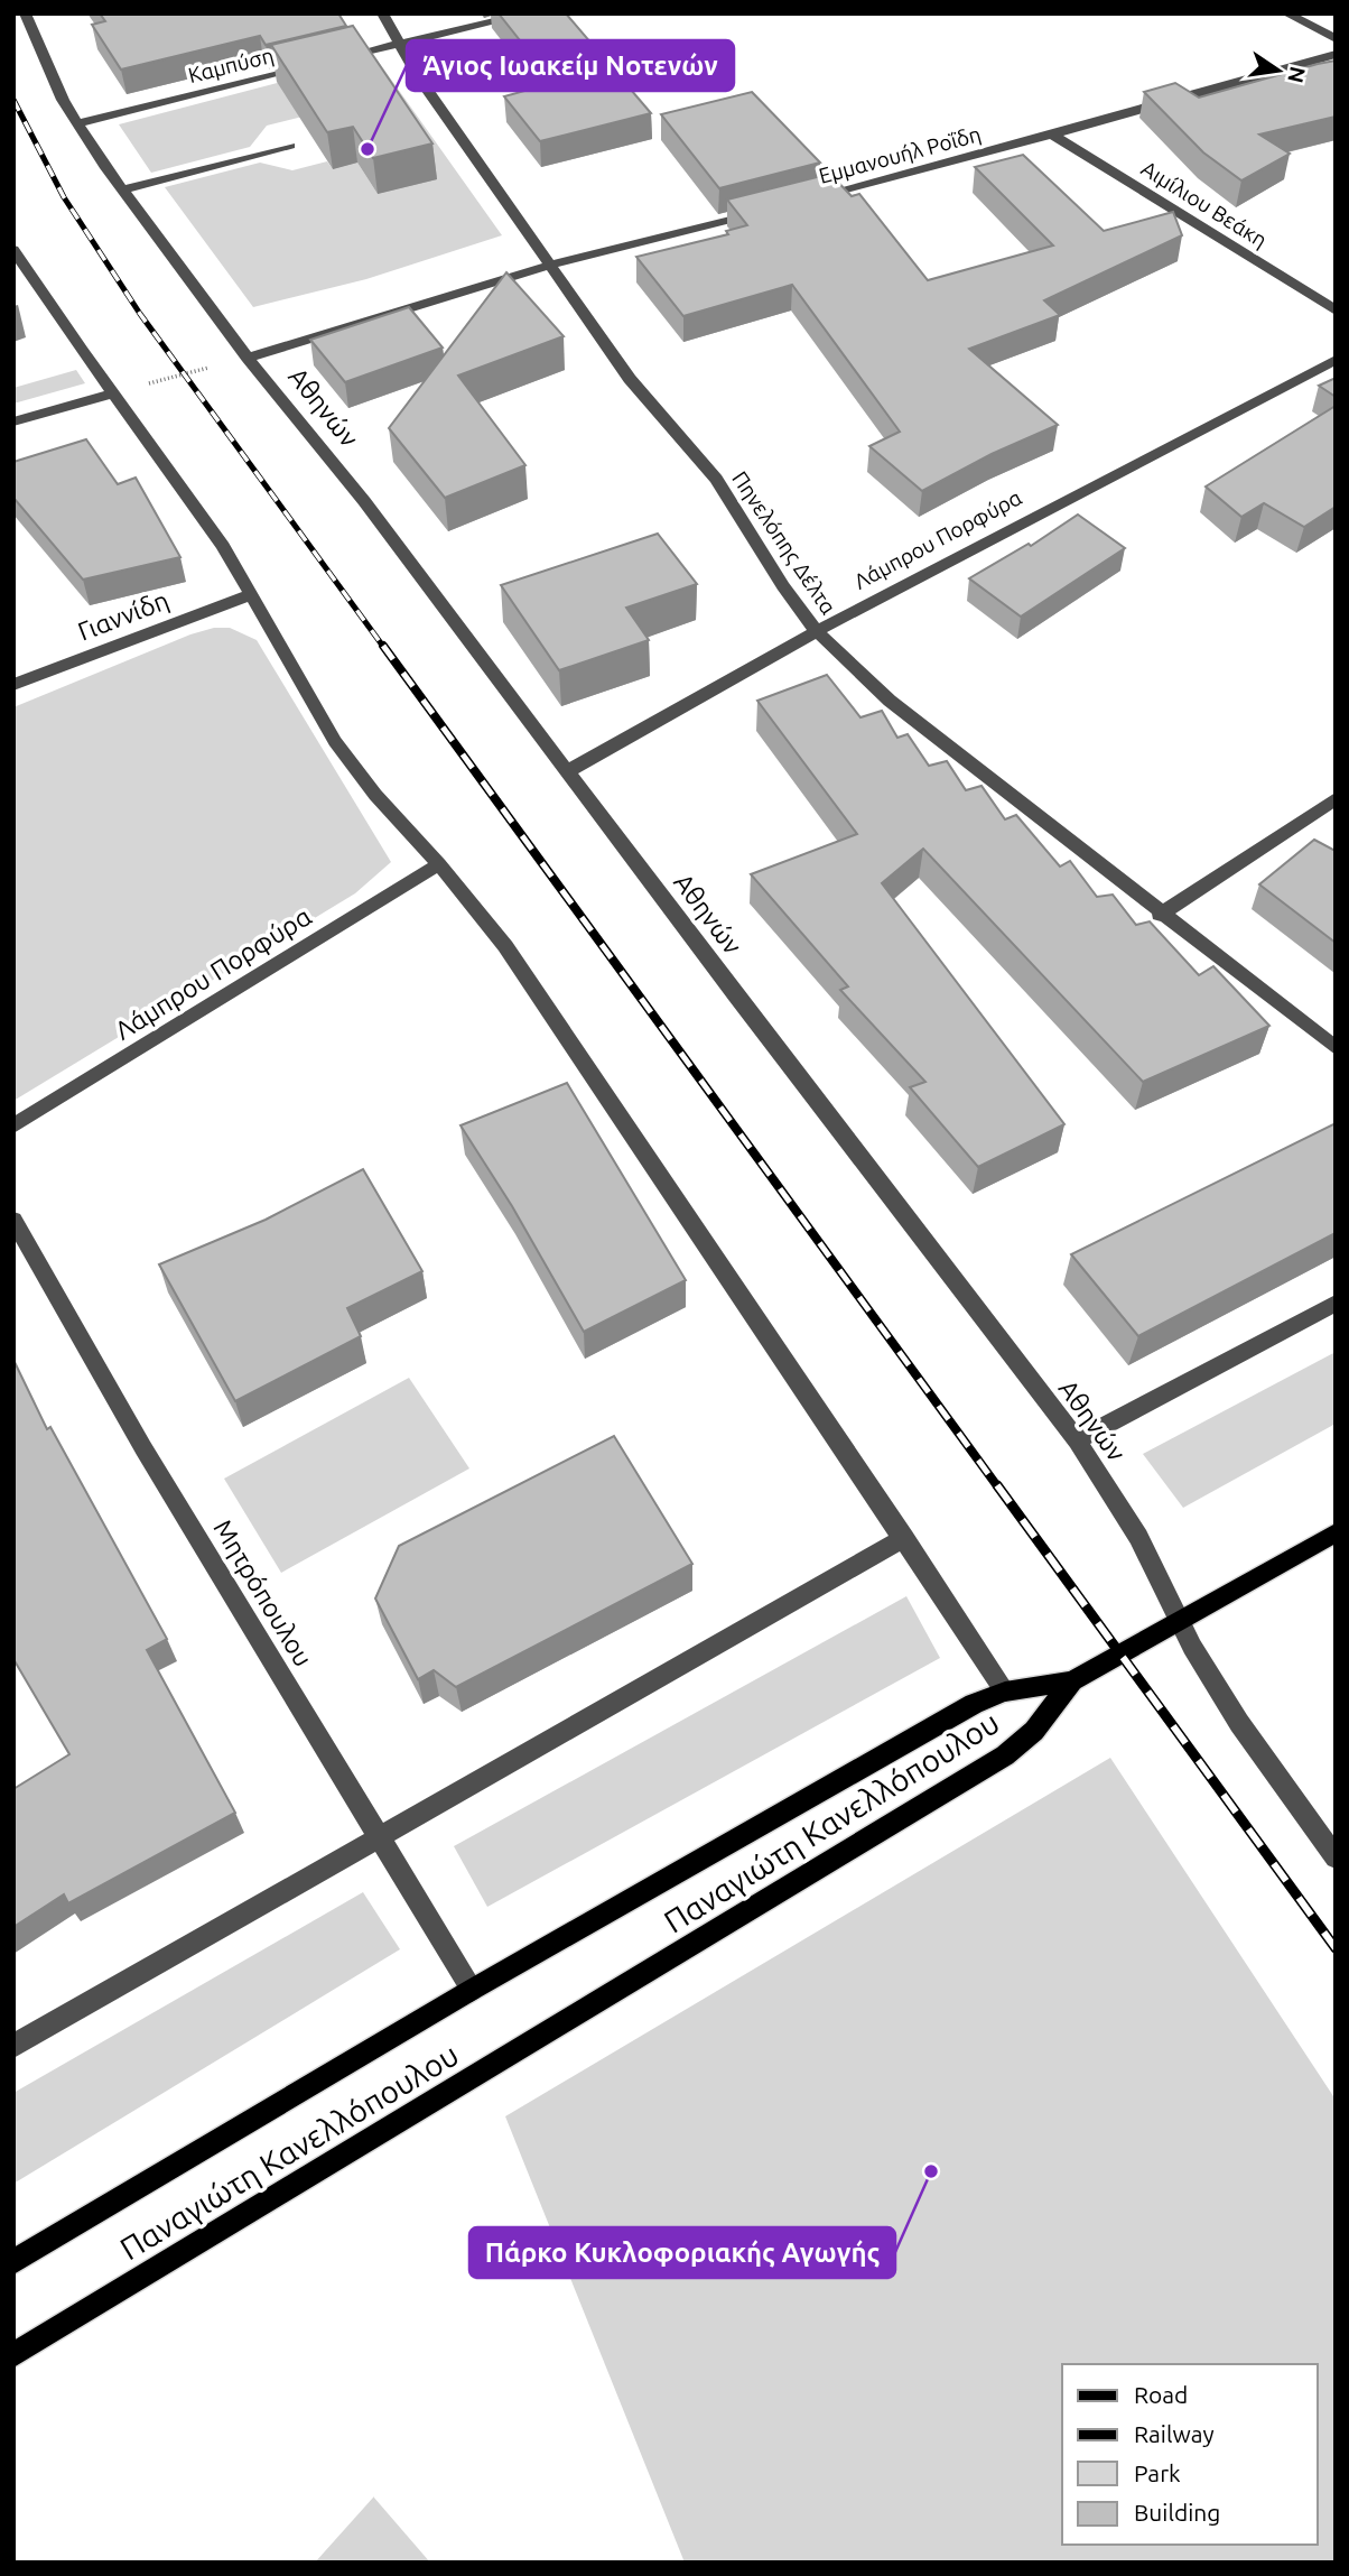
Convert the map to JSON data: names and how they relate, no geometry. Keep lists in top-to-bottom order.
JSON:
{
  "streets": {
    "main road": ["Παναγιώτη Κανελλόπουλου"],
    "street": [
      "Καμπύση",
      "Εμμανουήλ Ροΐδη",
      "Αιμίλιου Βεάκη",
      "Αθηνών",
      "Λάμπρου Πορφύρα",
      "Πηνελόπης Δέλτα",
      "Γιαννίδη",
      "Μητρόπουλου"
    ]
  },
  "crossings": [
    ["Καμπύση", "Αθηνών"],
    ["Εμμανουήλ Ροΐδη", "Αιμίλιου Βεάκη"],
    ["Αθηνών", "Λάμπρου Πορφύρα"],
    ["Λάμπρου Πορφύρα", "Πηνελόπης Δέλτα"],
    ["Μητρόπουλου", "Παναγιώτη Κανελλόπουλου"]
  ],
  "places": ["Άγιος Ιωακείμ Νοτενών", "Πάρκο Κυκλοφοριακής Αγωγής"],
  "legend": [
    "Road",
    "Railway",
    "Park",
    "Building"
  ],
  "north": "right"
}
